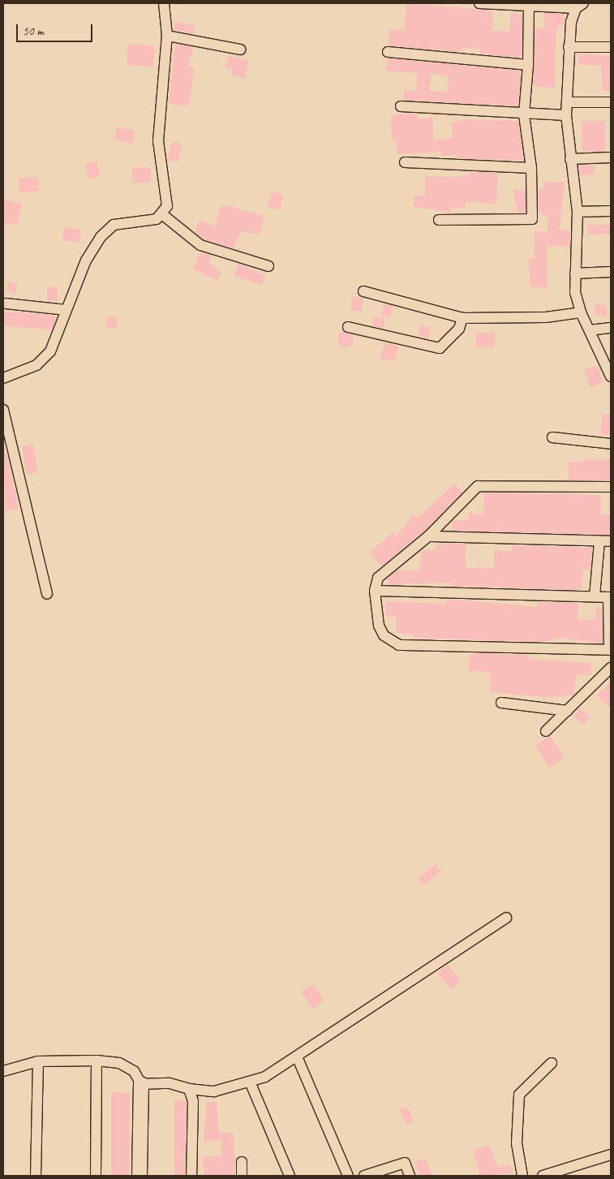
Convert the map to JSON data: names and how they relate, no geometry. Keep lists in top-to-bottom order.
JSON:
{
  "scale_bar": "50 m"
}
